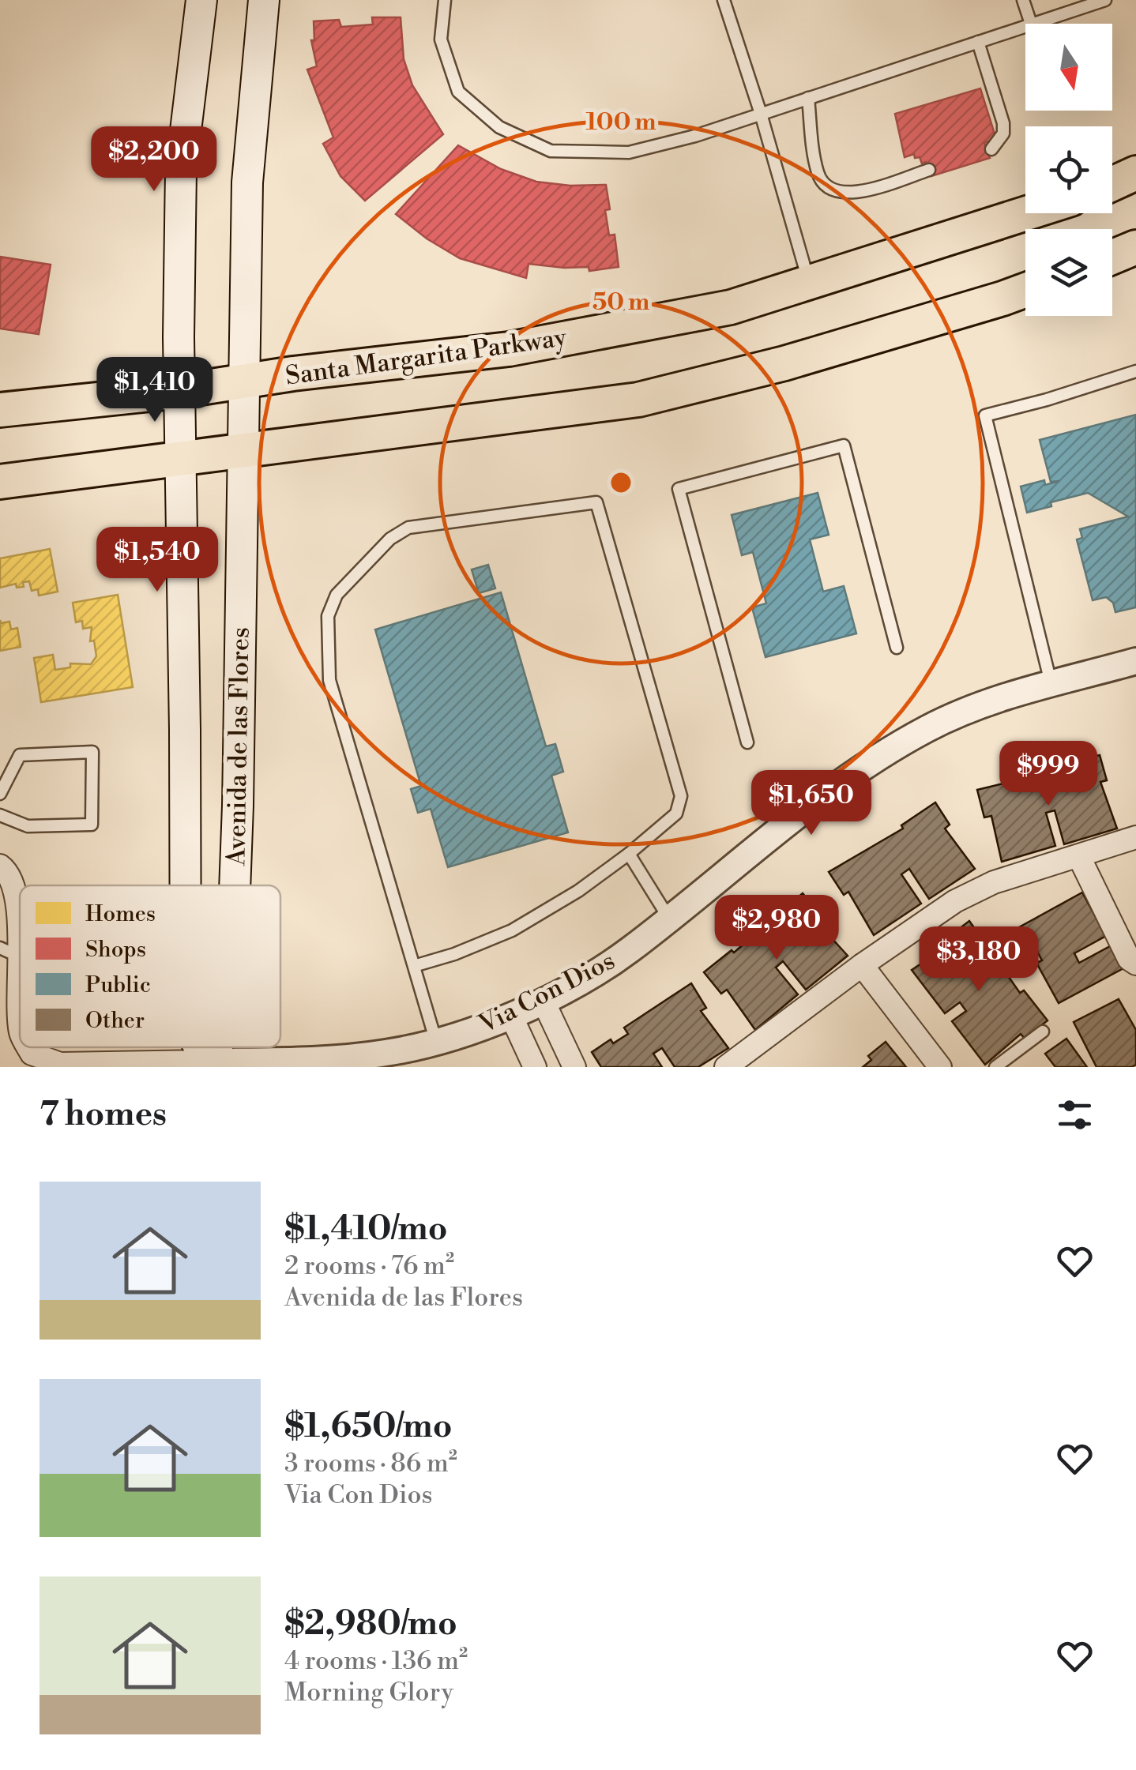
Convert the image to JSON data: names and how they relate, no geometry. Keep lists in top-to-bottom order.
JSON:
{
  "streets": {
    "main road": ["Santa Margarita Parkway", "Avenida de las Flores"],
    "street": ["Via Con Dios"]
  },
  "crossings": [
    ["Santa Margarita Parkway", "Avenida de las Flores"]
  ],
  "legend": [
    "Homes",
    "Shops",
    "Public",
    "Other"
  ],
  "north": "bottom",
  "page": {
    "price": [
      "$2,200",
      "$1,410",
      "$1,540",
      "$999",
      "$1,650",
      "$2,980",
      "$3,180"
    ],
    "heading": "7 homes",
    "list": [
      {
        "name": "$1,410/mo",
        "note": "2 rooms · 76 m² · Avenida de las Flores"
      },
      {
        "name": "$1,650/mo",
        "note": "3 rooms · 86 m² · Via Con Dios"
      },
      {
        "name": "$2,980/mo",
        "note": "4 rooms · 136 m² · Morning Glory"
      }
    ]
  },
  "rings": ["100 m", "50 m"]
}
